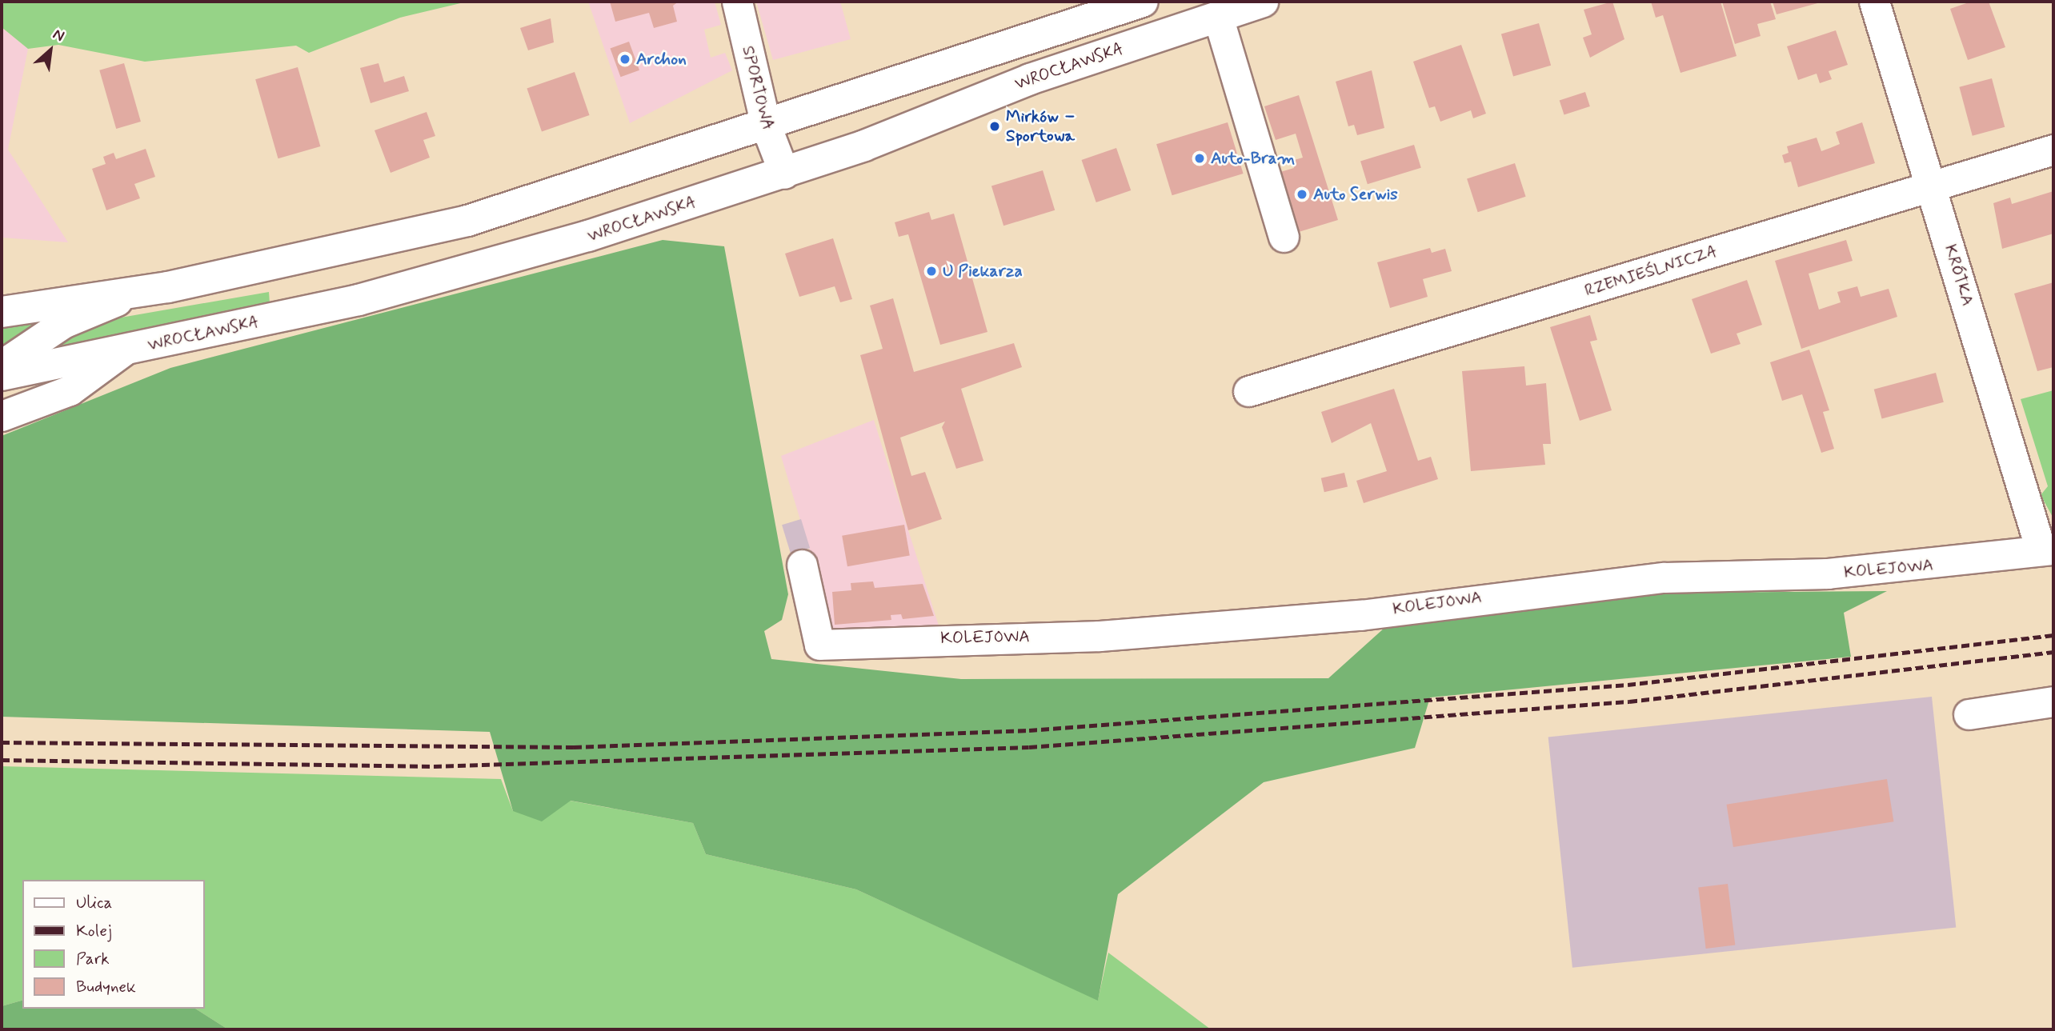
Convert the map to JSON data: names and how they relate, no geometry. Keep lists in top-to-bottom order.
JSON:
{
  "streets": {
    "main road": ["WROCŁAWSKA"],
    "street": [
      "SPORTOWA",
      "RZEMIEŚLNICZA",
      "KRÓTKA",
      "KOLEJOWA"
    ]
  },
  "crossings": [
    ["WROCŁAWSKA", "SPORTOWA"],
    ["RZEMIEŚLNICZA", "KRÓTKA"],
    ["KRÓTKA", "KOLEJOWA"]
  ],
  "places": [
    "Archon",
    "Mirków – Sportowa",
    "Auto-Bram",
    "Auto Serwis",
    "U Piekarza"
  ],
  "legend": [
    "Ulica",
    "Kolej",
    "Park",
    "Budynek"
  ],
  "north": "top right"
}
